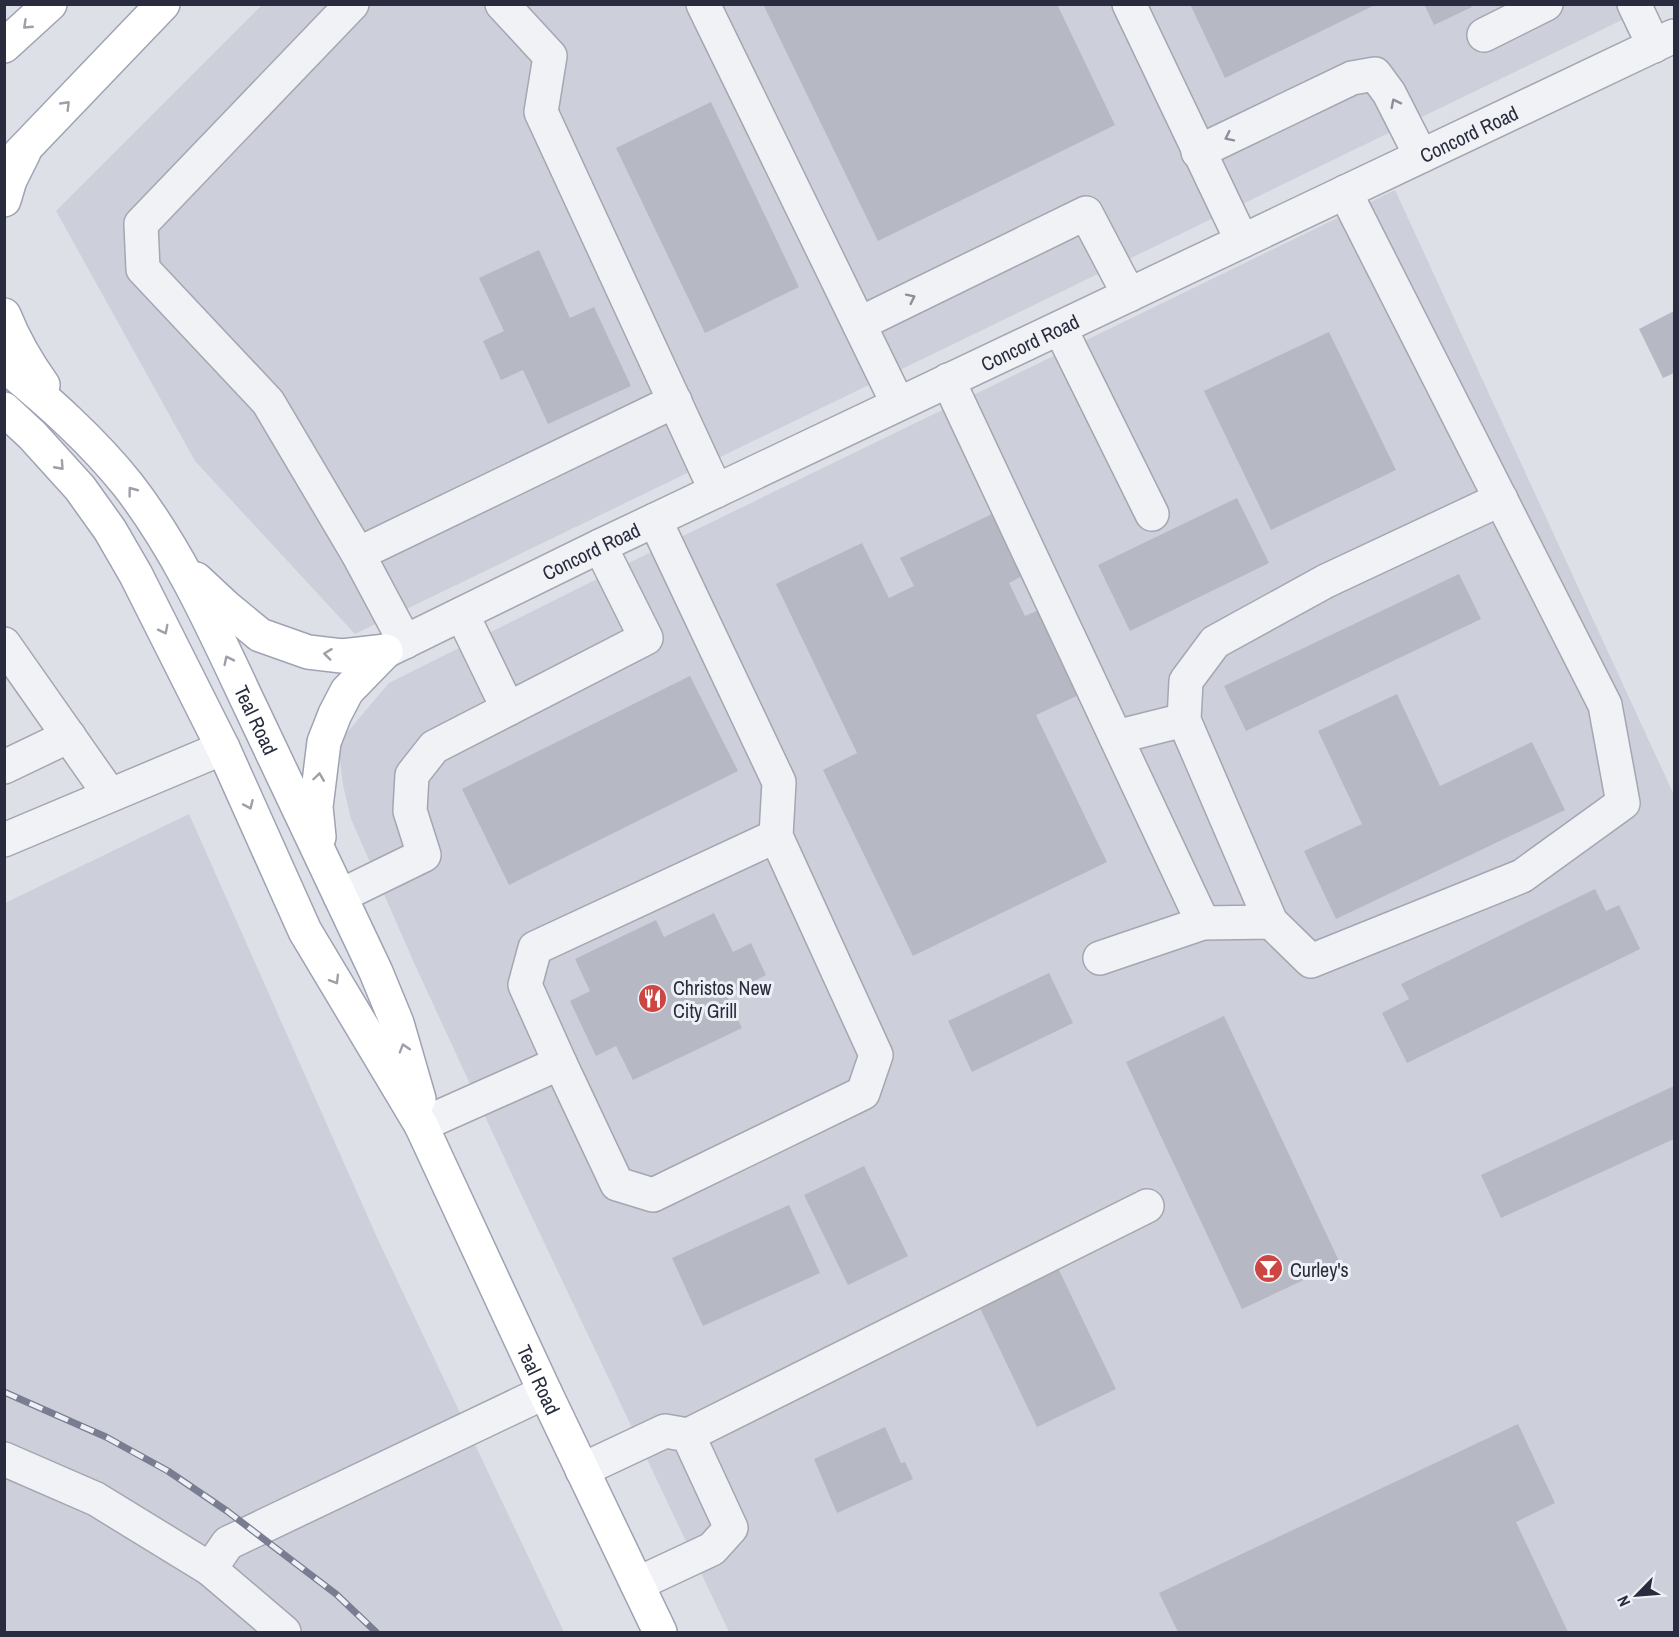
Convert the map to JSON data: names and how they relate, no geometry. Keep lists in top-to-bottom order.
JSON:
{
  "streets": {
    "main road": ["Teal Road"],
    "street": ["Concord Road"]
  },
  "places": {
    "restaurant": ["Christos New City Grill"],
    "bar": ["Curley's"]
  },
  "north": "bottom left"
}
